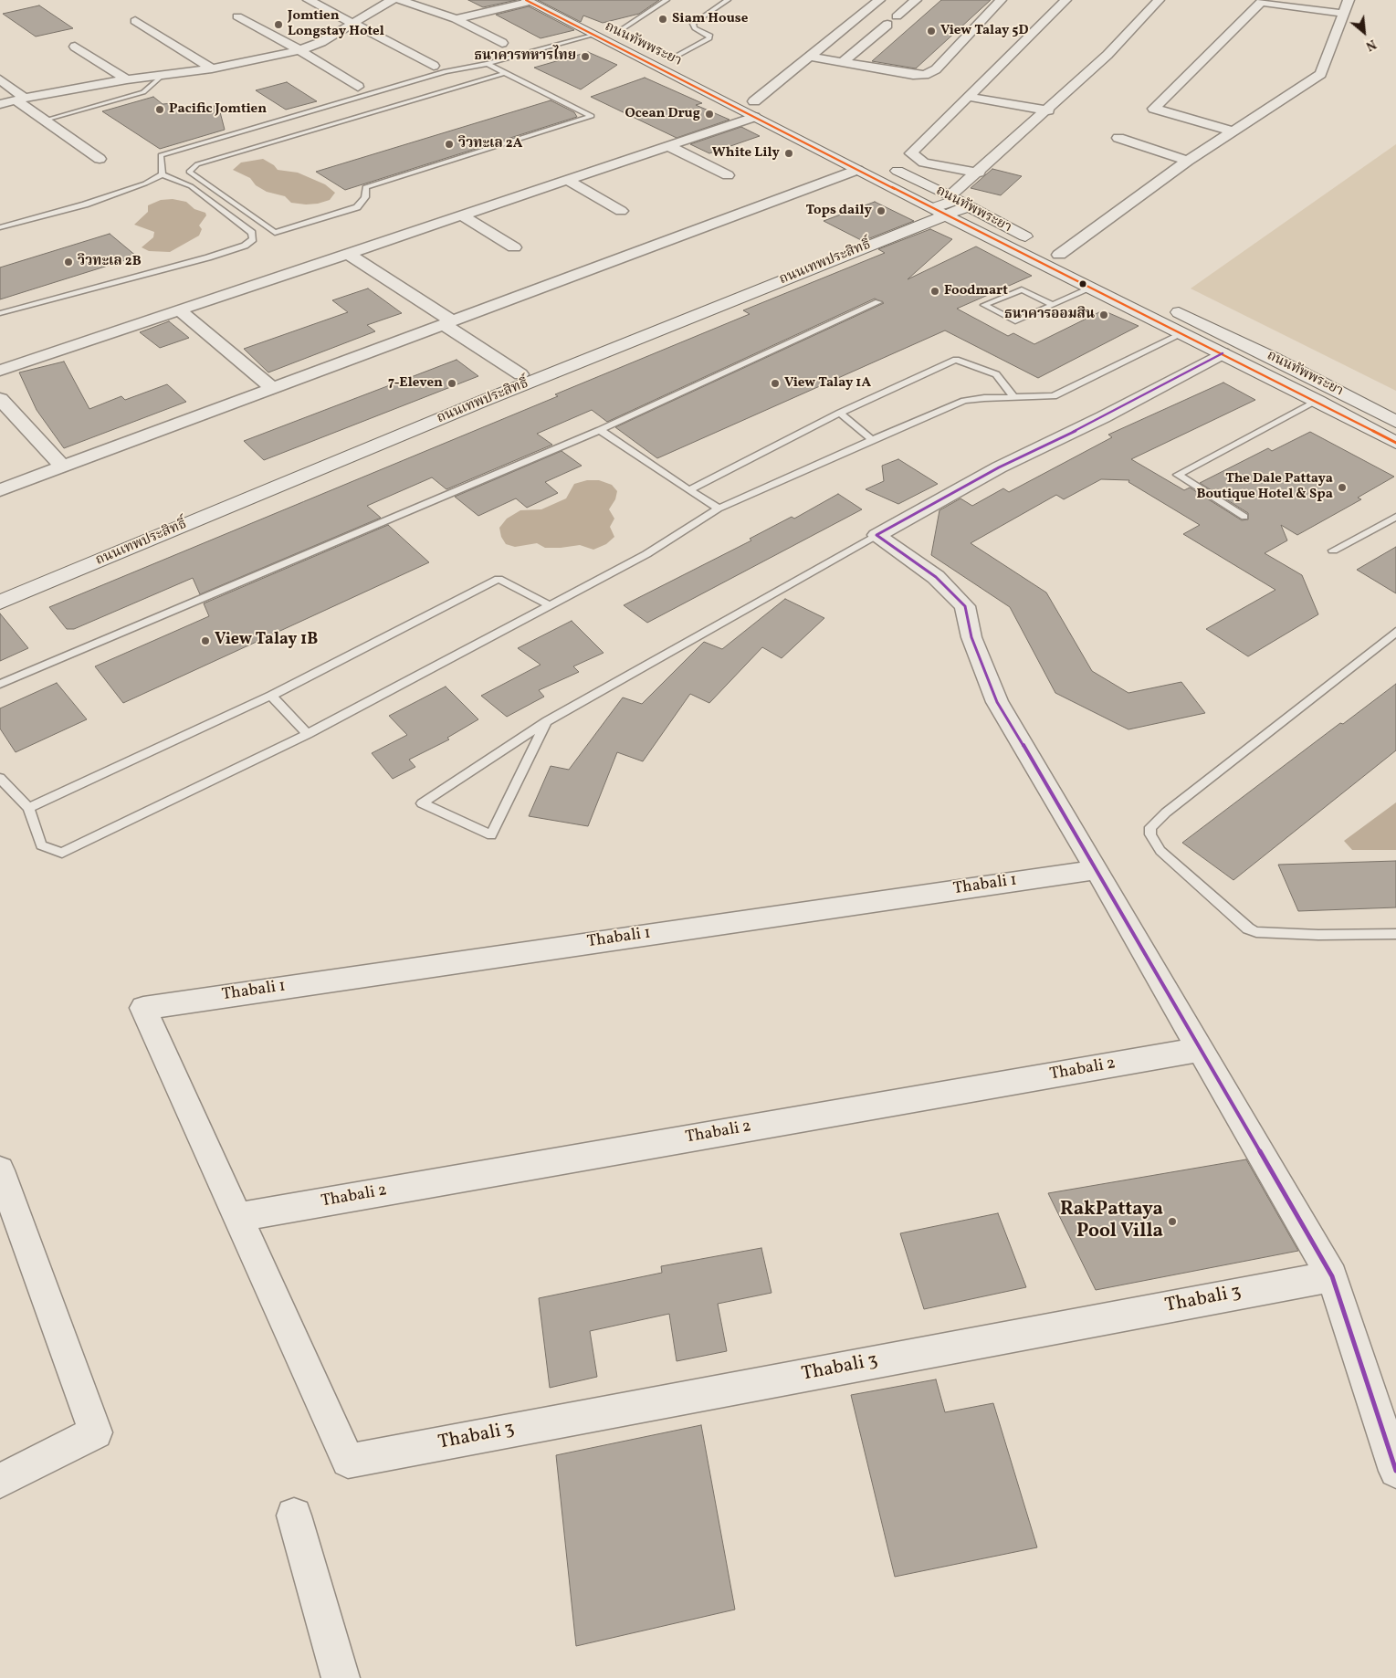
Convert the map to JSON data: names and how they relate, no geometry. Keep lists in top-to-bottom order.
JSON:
{
  "streets": {
    "main road": ["ถนนทัพพระยา", "ถนนเทพประสิทธิ์"],
    "street": ["Thabali 1", "Thabali 2", "Thabali 3"]
  },
  "crossings": [
    ["ถนนทัพพระยา", "ถนนเทพประสิทธิ์"],
    ["Thabali 1", "Thabali 2"],
    ["Thabali 1", "Thabali 3"],
    ["Thabali 2", "Thabali 3"]
  ],
  "places": [
    "Siam House",
    "Jomtien Longstay Hotel",
    "View Talay 5D",
    "ธนาคารทหารไทย",
    "Pacific Jomtien",
    "Ocean Drug",
    "วิวทะเล 2A",
    "White Lily",
    "Tops daily",
    "วิวทะเล 2B",
    "Foodmart",
    "ธนาคารออมสิน",
    "7-Eleven",
    "View Talay 1A",
    "The Dale Pattaya Boutique Hotel & Spa",
    "View Talay 1B",
    "RakPattaya Pool Villa"
  ],
  "north": "bottom right"
}
